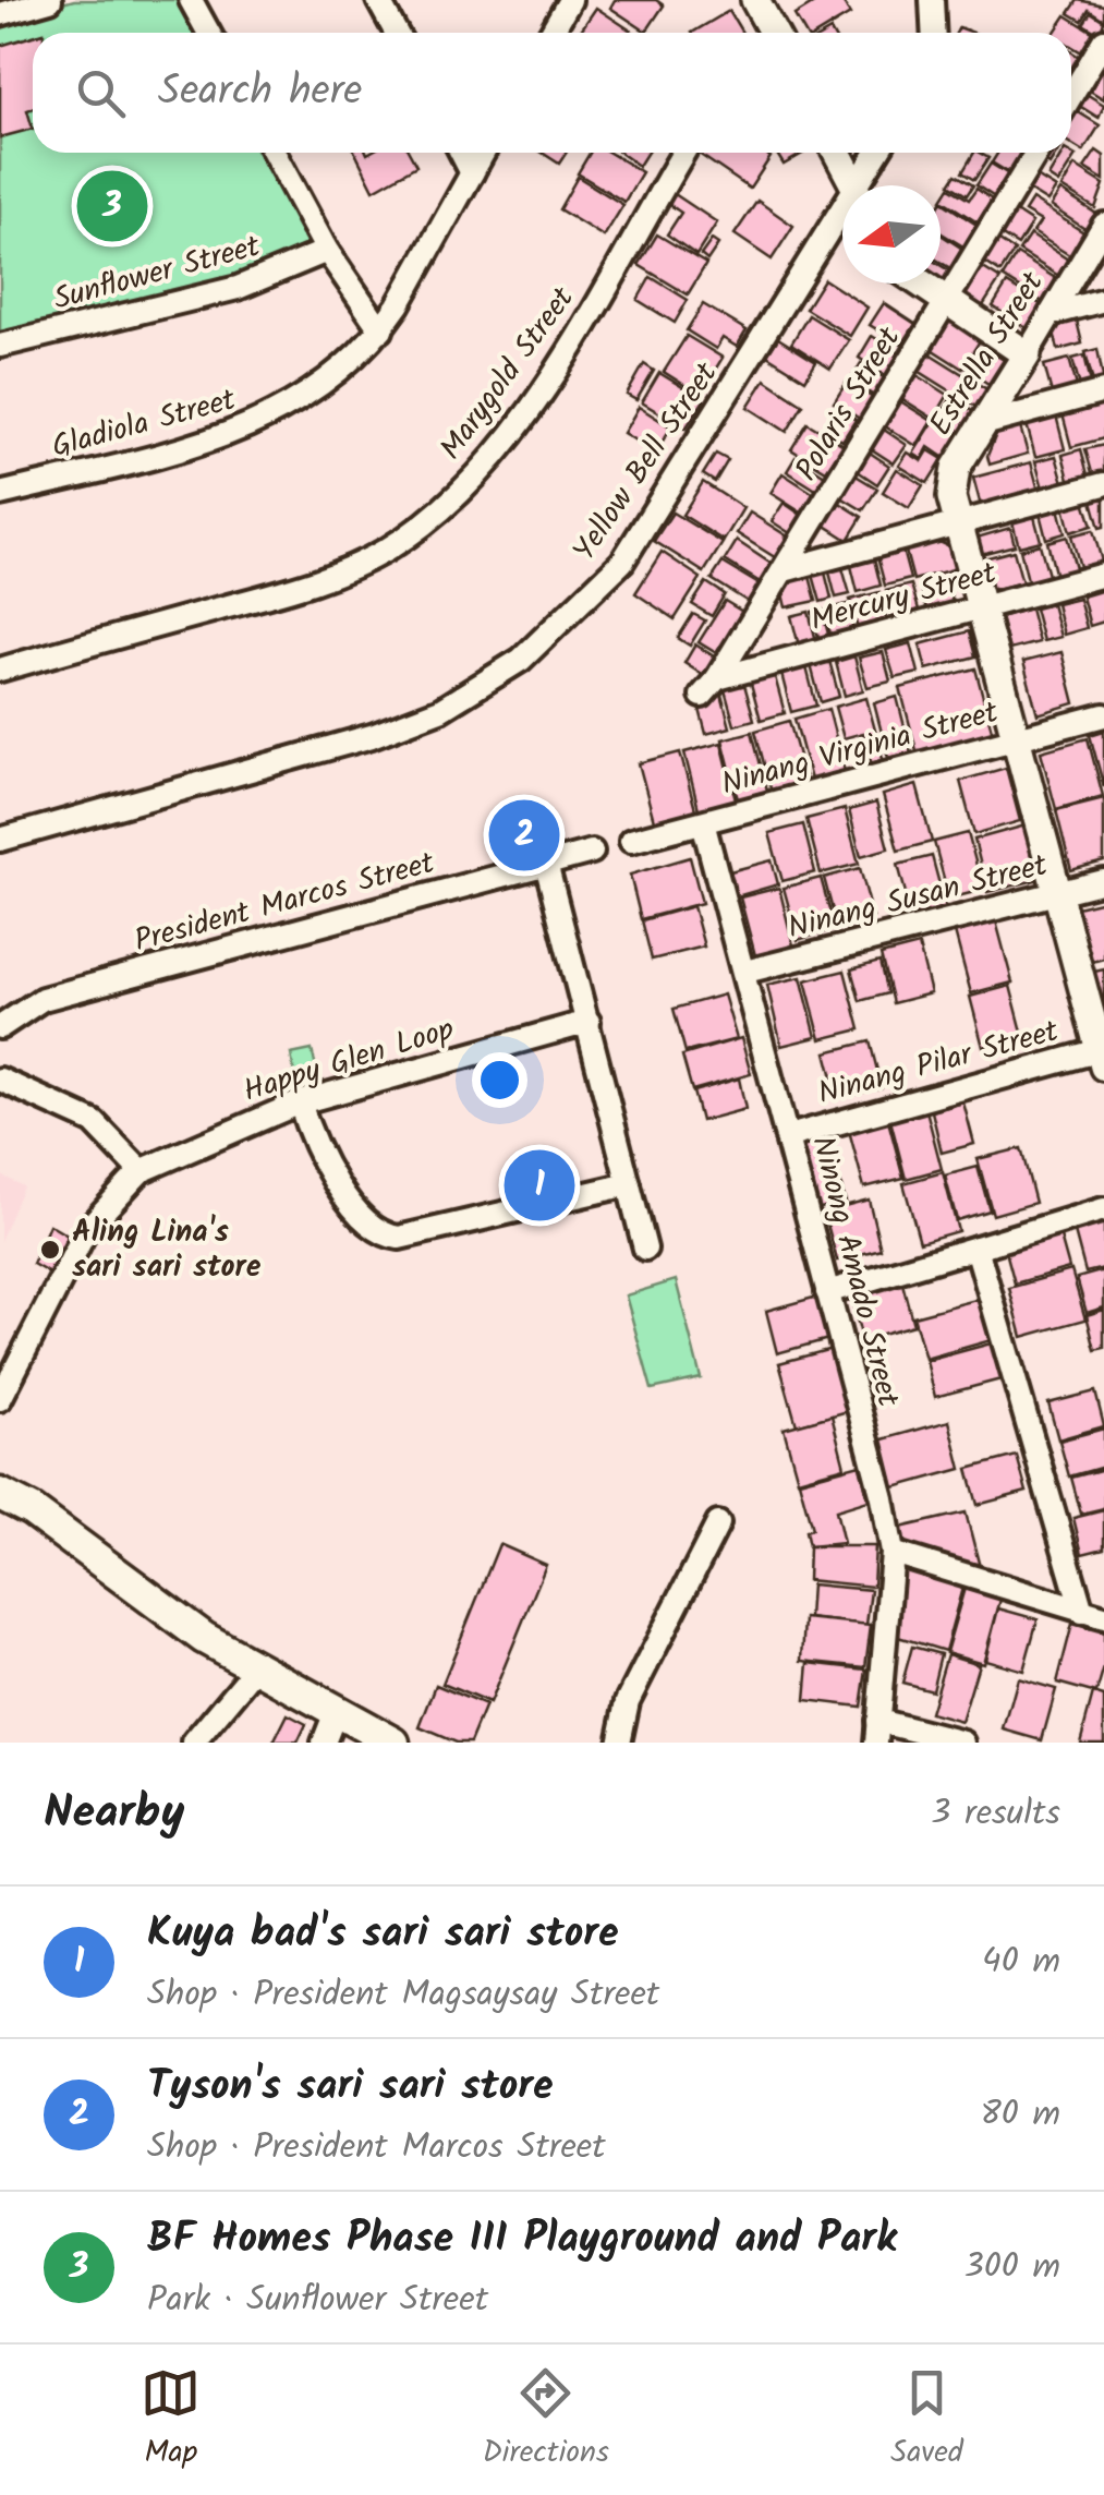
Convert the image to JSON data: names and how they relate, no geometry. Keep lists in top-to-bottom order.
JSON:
{
  "streets": {
    "street": [
      "Sunflower Street",
      "Estrella Street",
      "Marygold Street",
      "Polaris Street",
      "Gladiola Street",
      "Yellow Bell Street",
      "Mercury Street",
      "Ninang Virginia Street",
      "Ninang Susan Street",
      "President Marcos Street",
      "Happy Glen Loop",
      "Ninang Pilar Street",
      "Ninong Amado Street"
    ]
  },
  "crossings": [
    ["Estrella Street", "Mercury Street"],
    ["Estrella Street", "Ninang Virginia Street"],
    ["Estrella Street", "Ninang Susan Street"],
    ["Estrella Street", "Ninang Pilar Street"],
    ["Polaris Street", "Mercury Street"],
    ["Ninang Virginia Street", "Ninong Amado Street"],
    ["Ninang Susan Street", "Ninong Amado Street"],
    ["Ninang Pilar Street", "Ninong Amado Street"]
  ],
  "places": ["Aling Lina's sari sari store"],
  "north": "left",
  "page": {
    "search": "Search here",
    "pins": ["3", "2", "1"],
    "heading": ["Nearby", "3 results"],
    "list": [
      {
        "mark": "1",
        "name": "Kuya bad's sari sari store",
        "note": "Shop · President Magsaysay Street",
        "value": "40 m"
      },
      {
        "mark": "2",
        "name": "Tyson's sari sari store",
        "note": "Shop · President Marcos Street",
        "value": "80 m"
      },
      {
        "mark": "3",
        "name": "BF Homes Phase III Playground and Park",
        "note": "Park · Sunflower Street",
        "value": "300 m"
      }
    ],
    "nav": ["Map", "Directions", "Saved"]
  }
}
